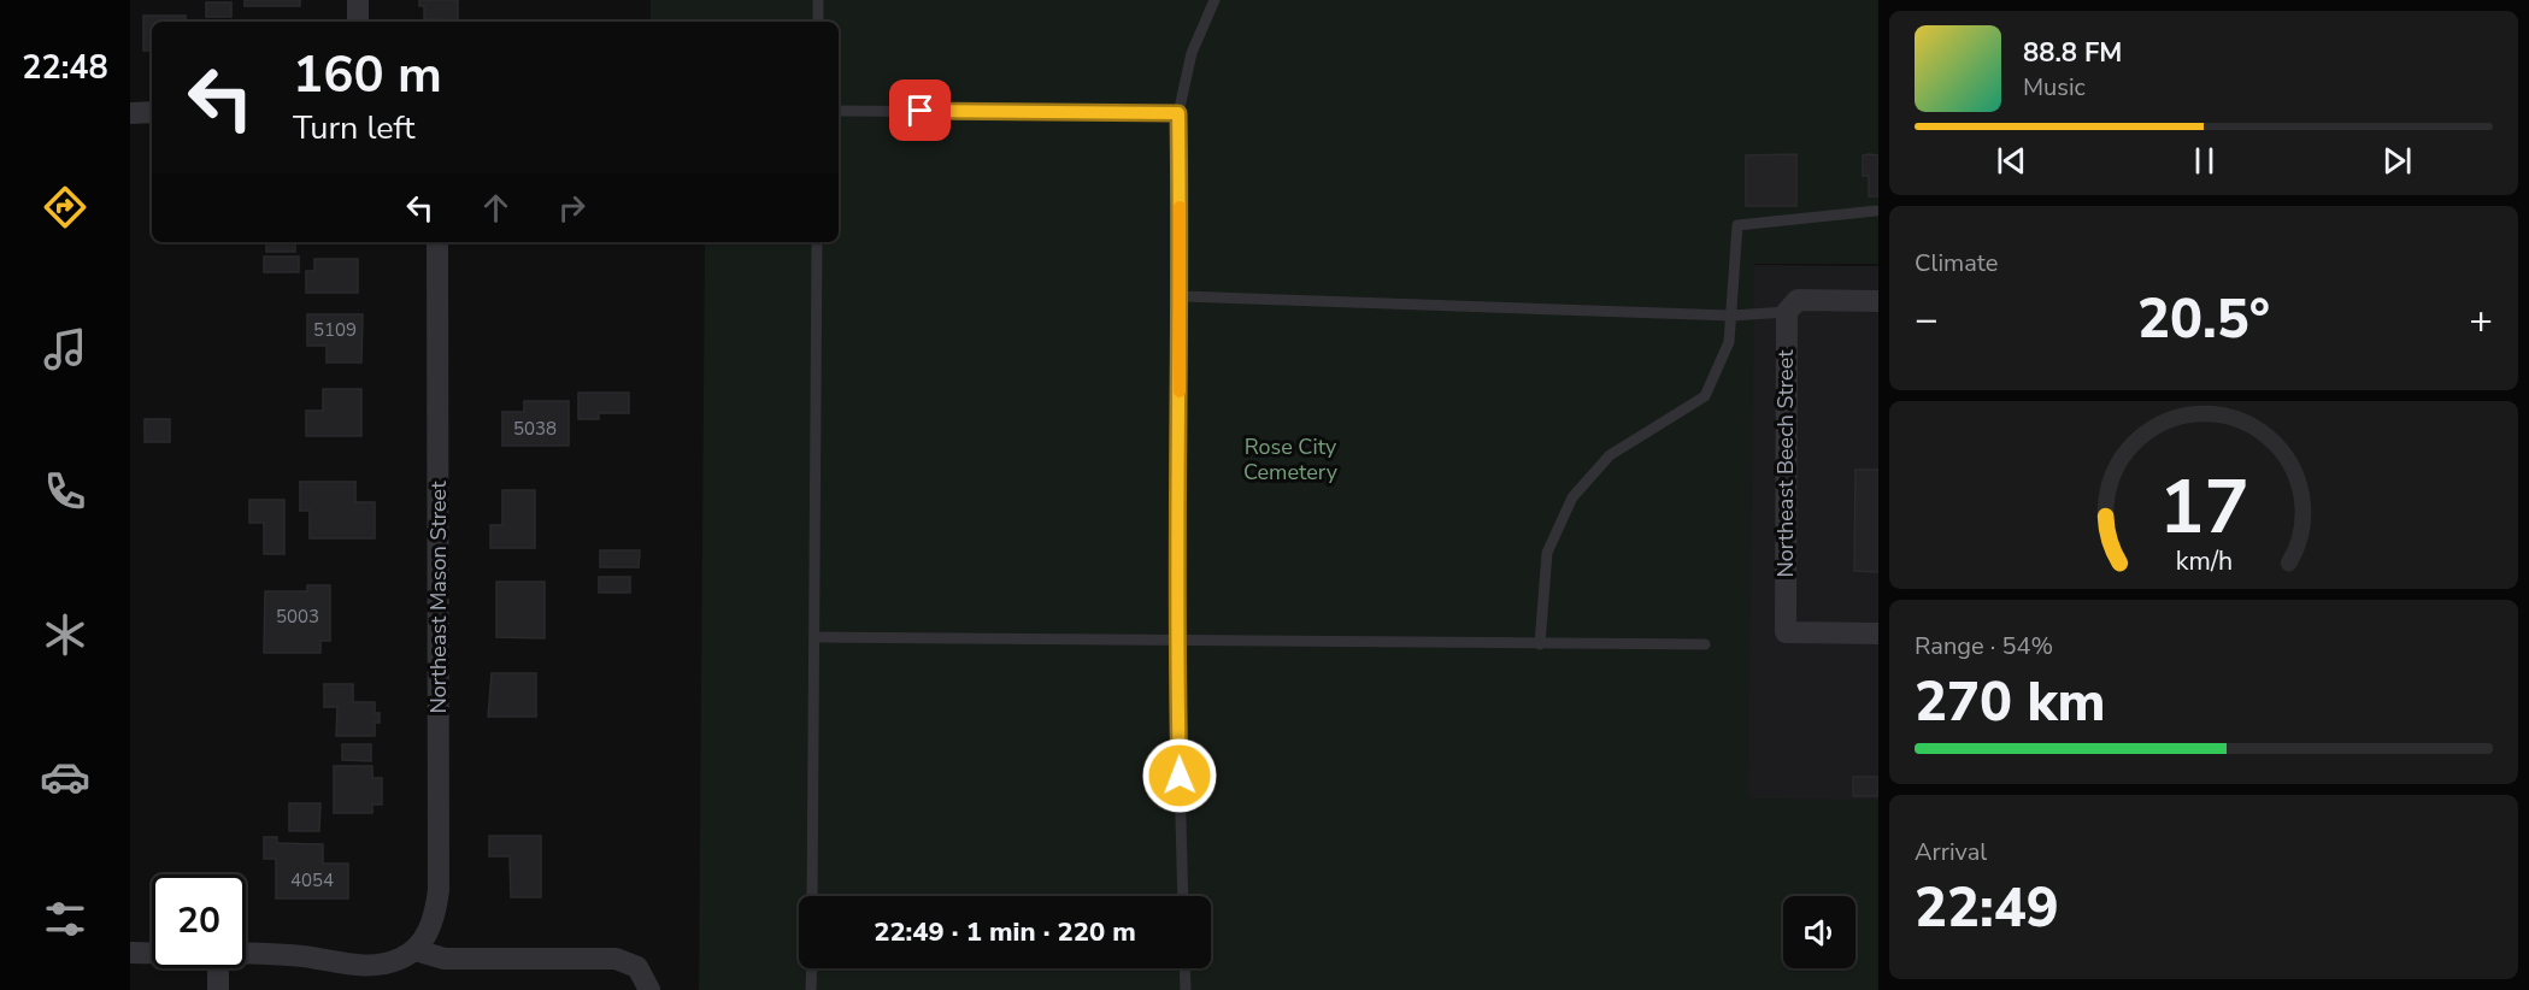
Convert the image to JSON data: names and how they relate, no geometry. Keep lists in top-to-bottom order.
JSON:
{
  "streets": {
    "street": ["Northeast Beech Street", "Northeast Mason Street"]
  },
  "parks": ["Rose City Cemetery"],
  "house_numbers": [
    "5109",
    "5038",
    "5003",
    "4054"
  ],
  "page": {
    "tabs": "22:48",
    "turn": ["160 m", "Turn left"],
    "song": ["88.8 FM", "Music"],
    "tile": [
      "Climate",
      ["Range · 54%", "270 km"],
      ["Arrival", "22:49"]
    ],
    "heat": ["−", "20.5°", "+"],
    "limit": "20",
    "trip": "22:49 · 1 min · 220 m",
    "gauge": ["17", "km/h"]
  }
}
